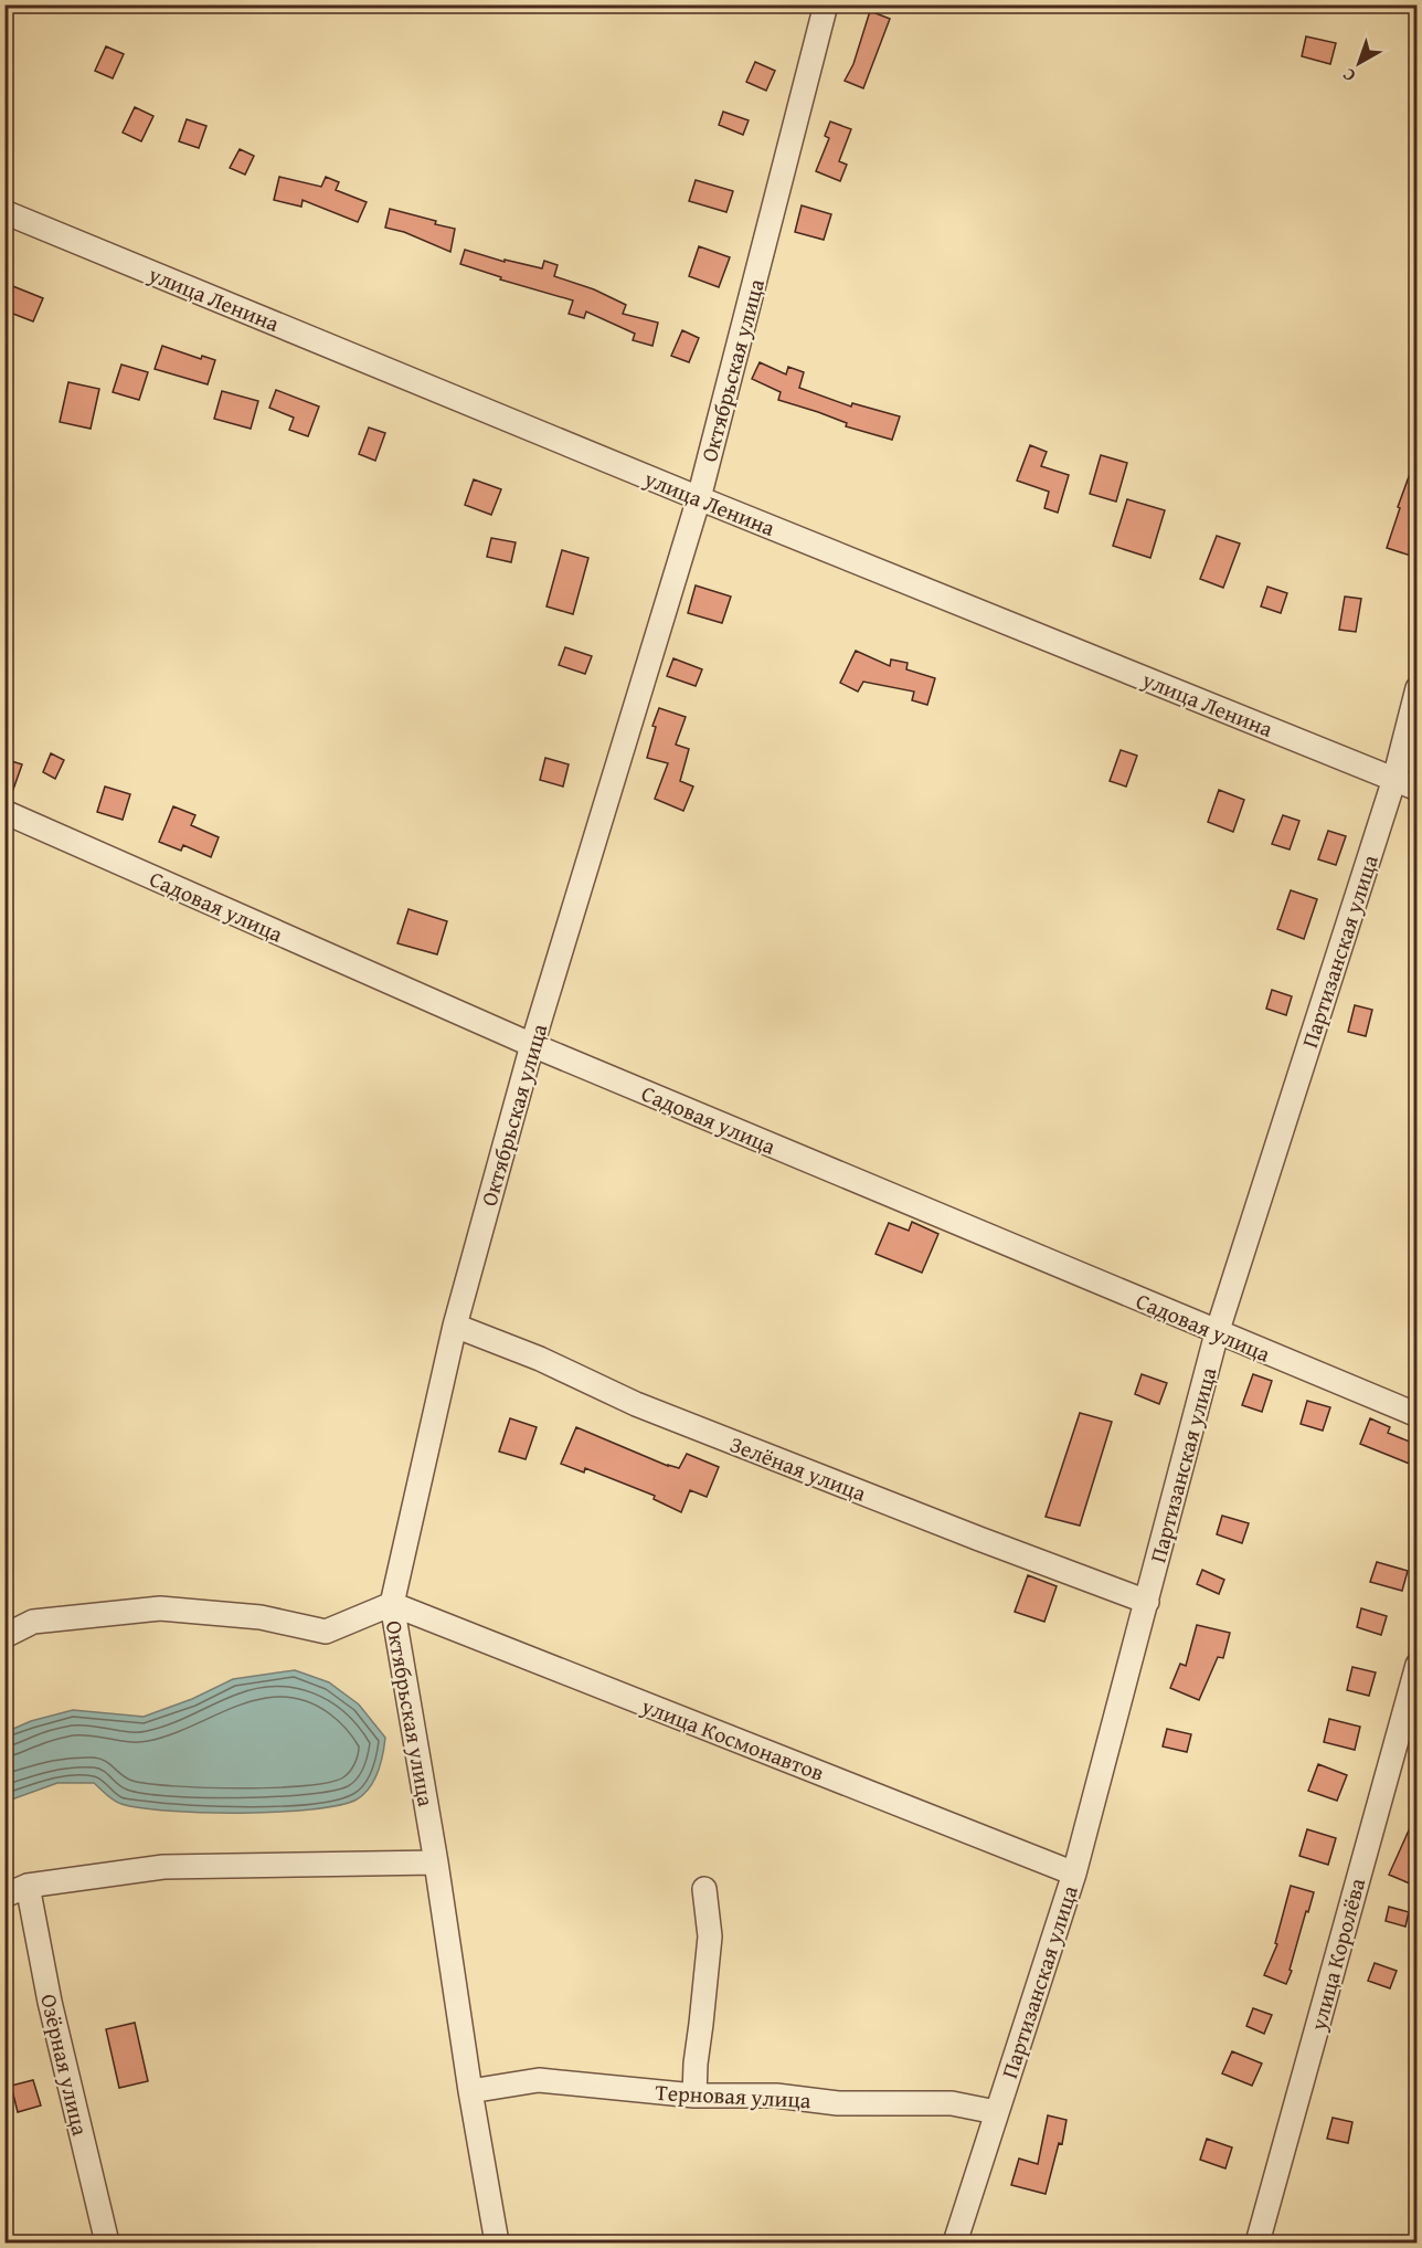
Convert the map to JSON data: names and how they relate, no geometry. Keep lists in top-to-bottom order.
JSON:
{
  "streets": {
    "street": [
      "улица Ленина",
      "Октябрьская улица",
      "Садовая улица",
      "Партизанская улица",
      "Зелёная улица",
      "улица Космонавтов",
      "улица Королёва",
      "Озёрная улица",
      "Терновая улица"
    ]
  },
  "crossings": [
    ["улица Ленина", "Октябрьская улица"],
    ["улица Ленина", "Партизанская улица"],
    ["Октябрьская улица", "Садовая улица"],
    ["Октябрьская улица", "Зелёная улица"],
    ["Октябрьская улица", "улица Космонавтов"],
    ["Октябрьская улица", "Терновая улица"],
    ["Садовая улица", "Партизанская улица"],
    ["Партизанская улица", "Зелёная улица"],
    ["Партизанская улица", "улица Космонавтов"],
    ["Партизанская улица", "Терновая улица"]
  ],
  "north": "bottom left"
}
